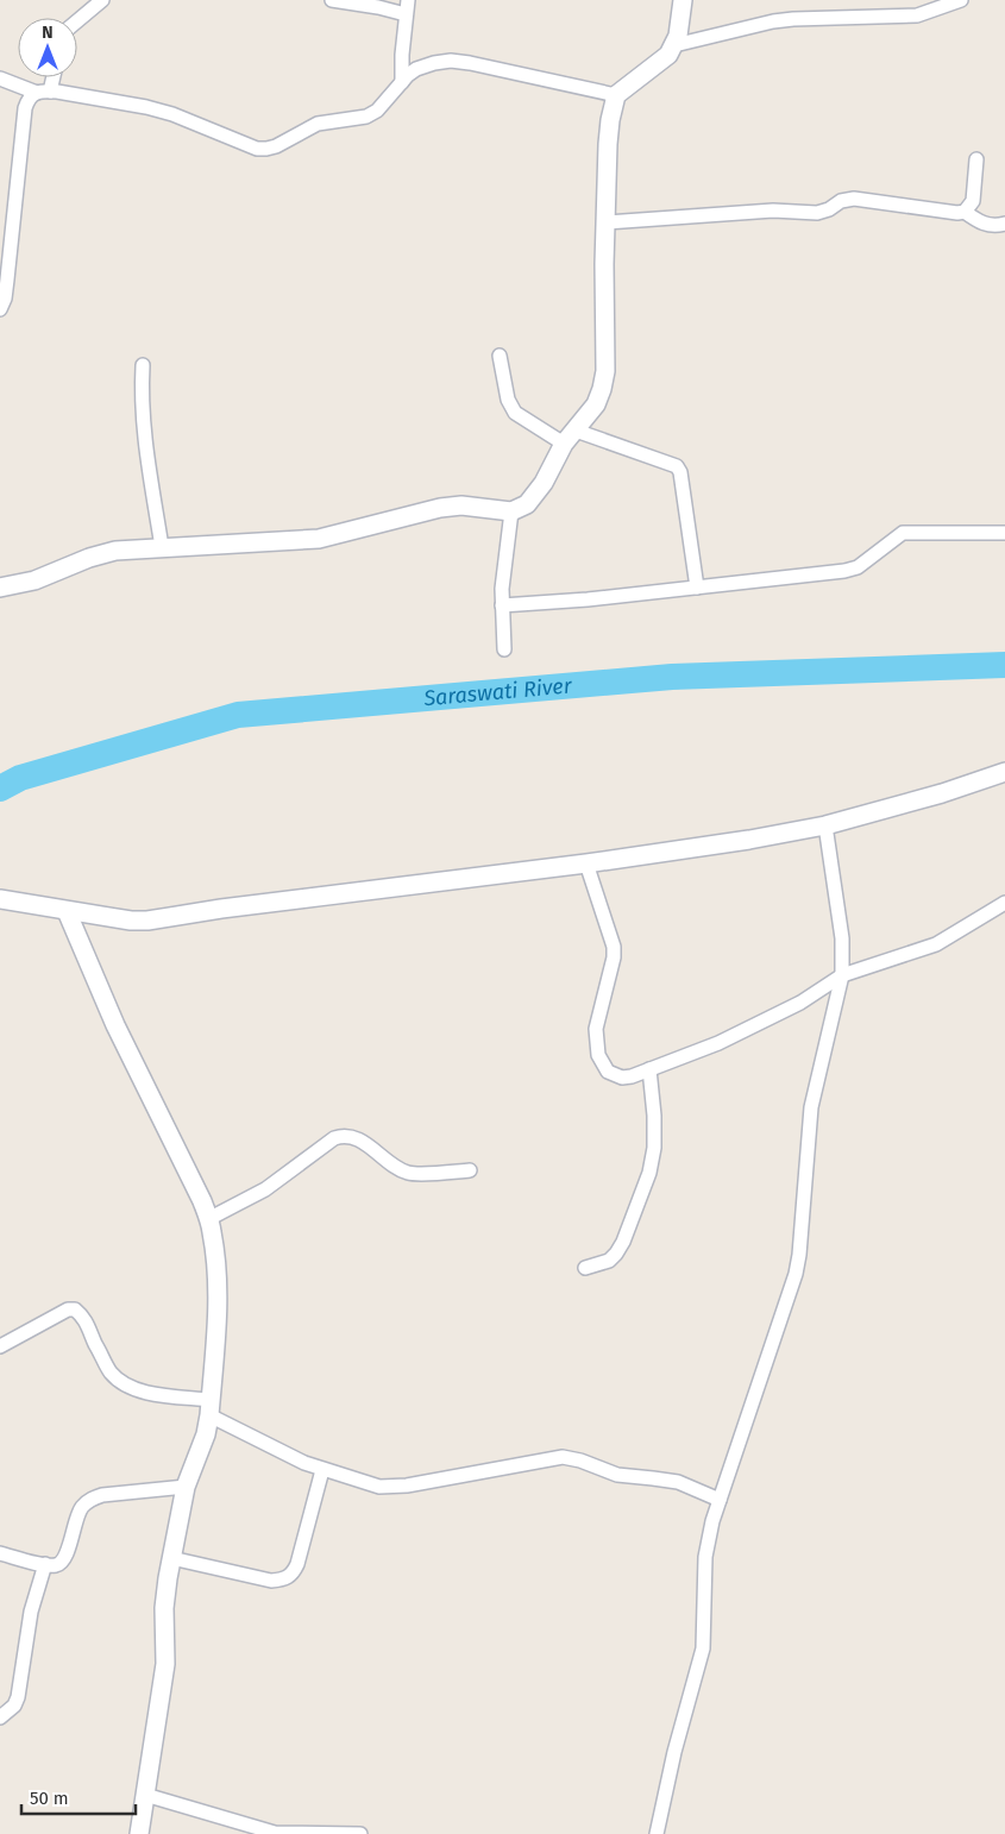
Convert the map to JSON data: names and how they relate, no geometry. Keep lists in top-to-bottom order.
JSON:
{
  "water": ["Saraswati River"],
  "scale_bar": "50 m",
  "north": "top"
}
